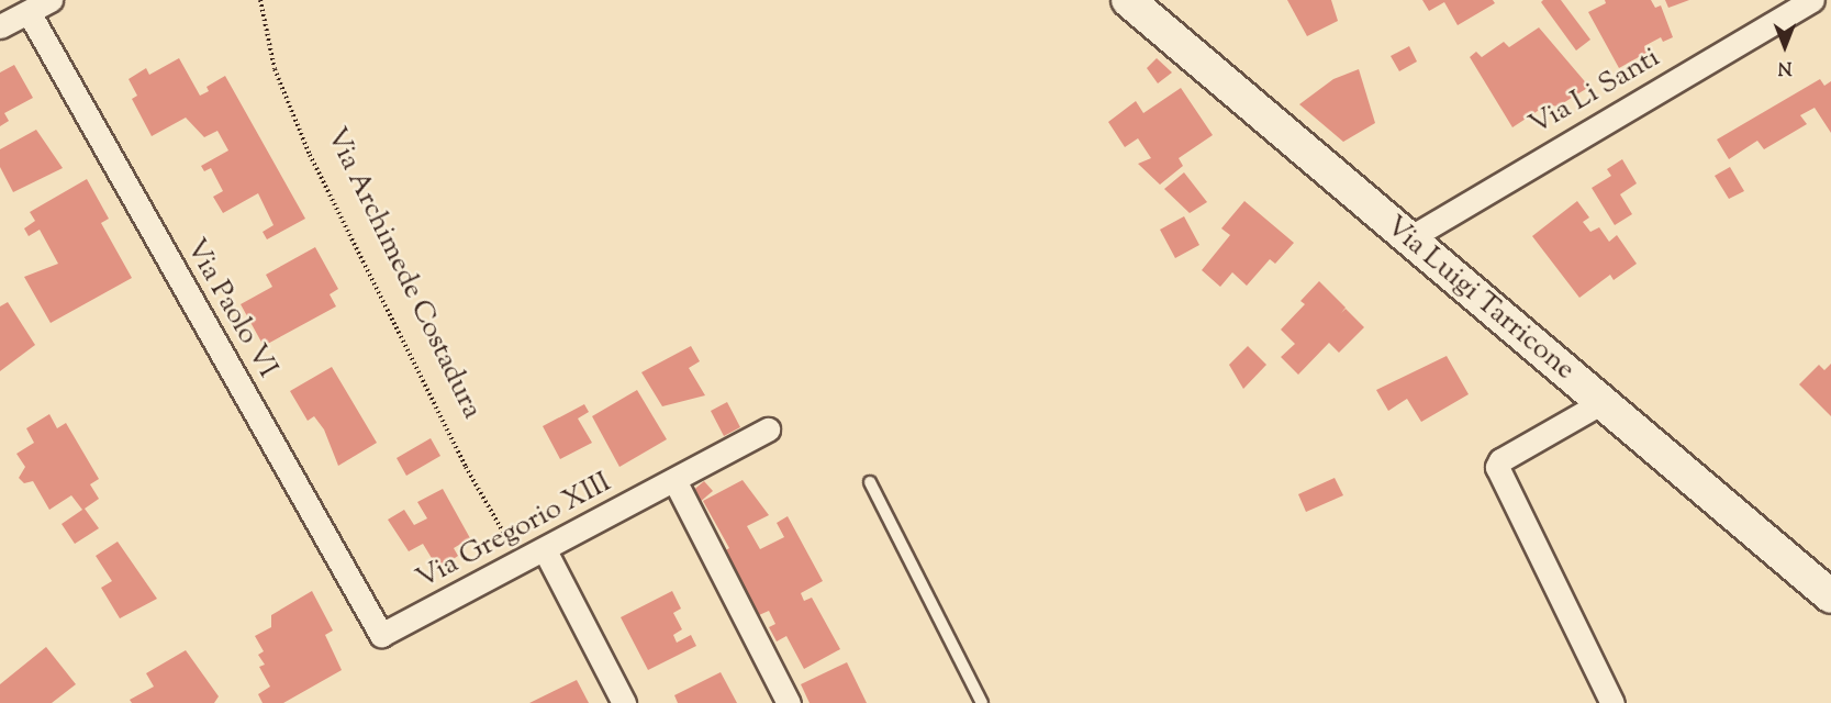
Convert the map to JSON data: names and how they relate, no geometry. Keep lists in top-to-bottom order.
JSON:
{
  "streets": {
    "main road": ["Via Luigi Tarricone"],
    "street": ["Via Li Santi", "Via Paolo VI", "Via Gregorio XIII"],
    "path": ["Via Archimede Costadura"]
  },
  "crossings": [
    ["Via Li Santi", "Via Luigi Tarricone"],
    ["Via Archimede Costadura", "Via Gregorio XIII"],
    ["Via Paolo VI", "Via Gregorio XIII"]
  ],
  "north": "bottom"
}
